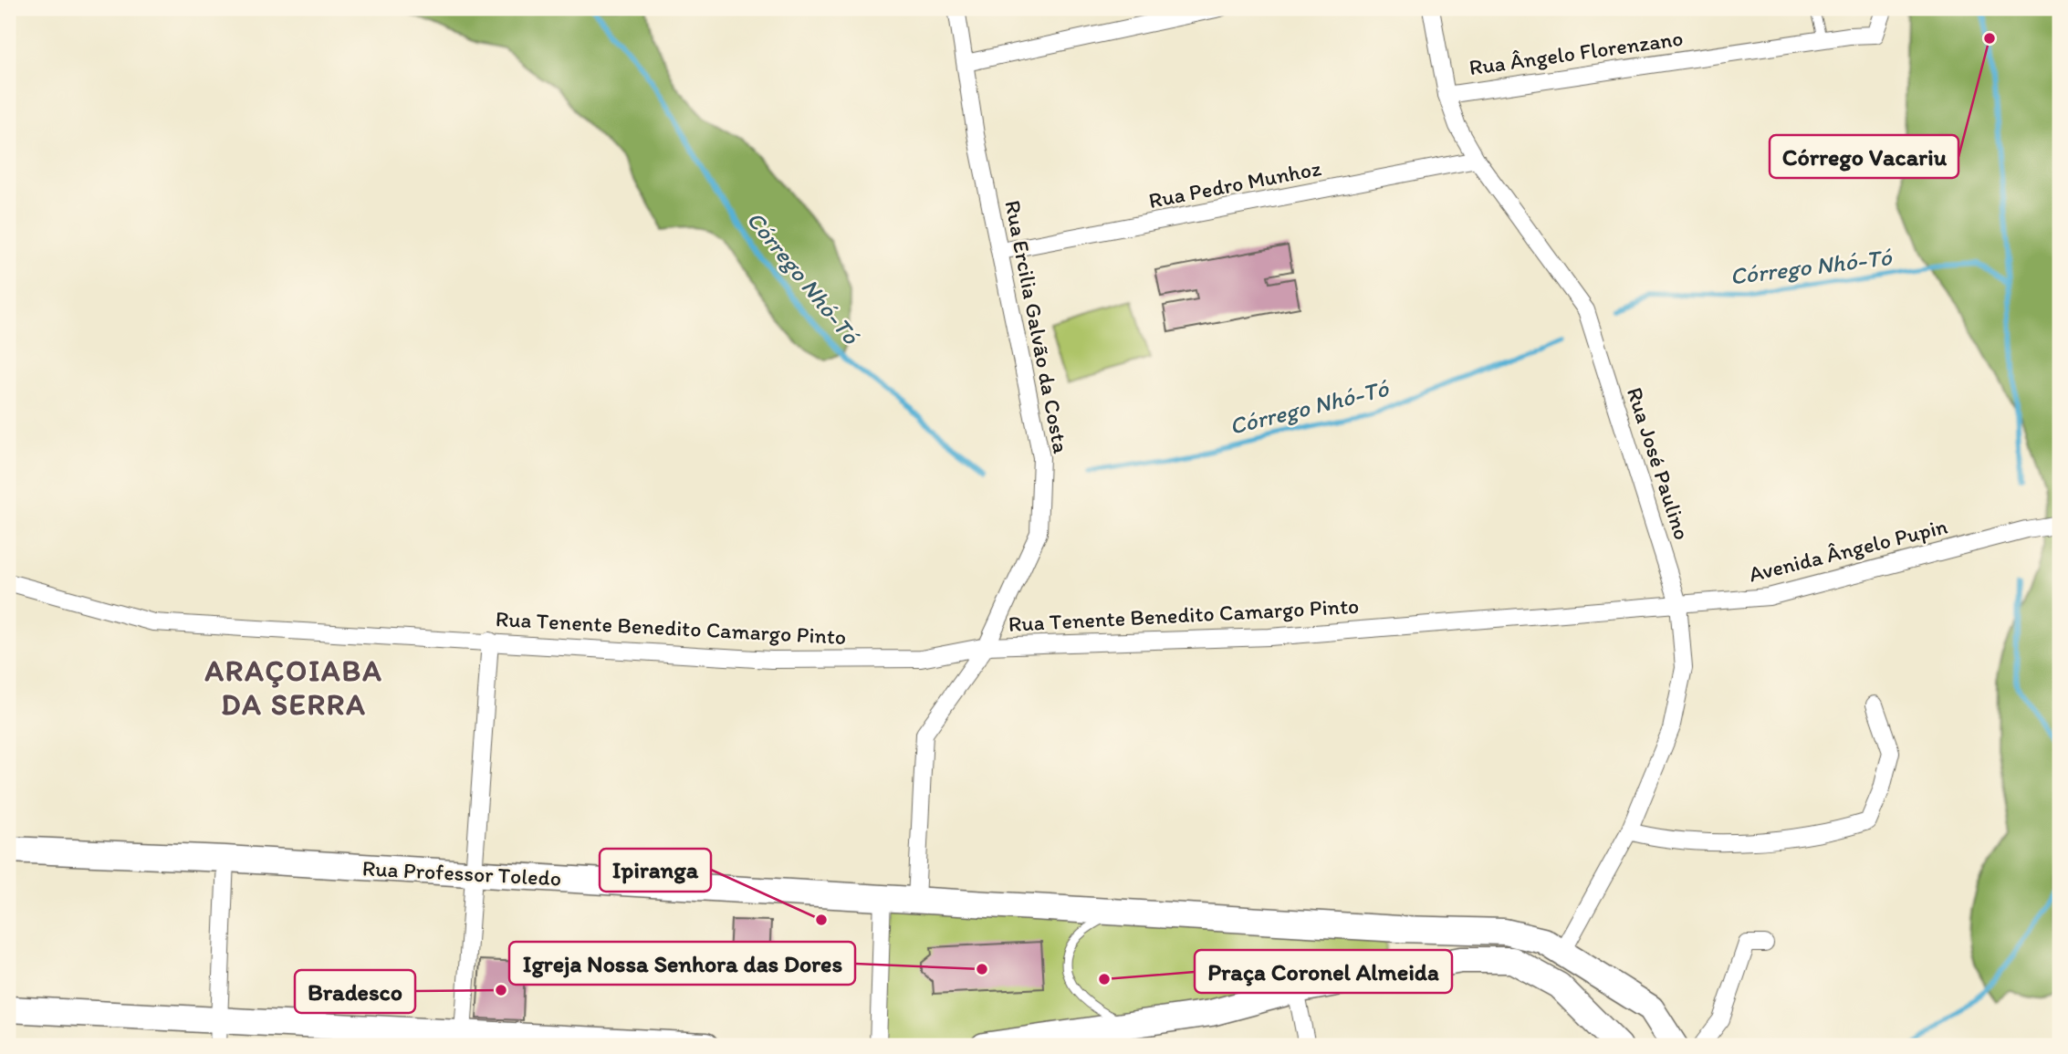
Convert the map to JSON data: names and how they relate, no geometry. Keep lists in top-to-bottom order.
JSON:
{
  "streets": {
    "main road": ["Rua Professor Toledo"],
    "street": [
      "Rua Ângelo Florenzano",
      "Rua Pedro Munhoz",
      "Rua Ercilia Galvão da Costa",
      "Rua José Paulino",
      "Avenida Ângelo Pupin",
      "Rua Tenente Benedito Camargo Pinto"
    ]
  },
  "crossings": [
    ["Rua Ângelo Florenzano", "Rua José Paulino"],
    ["Rua Pedro Munhoz", "Rua Ercilia Galvão da Costa"],
    ["Rua Pedro Munhoz", "Rua José Paulino"],
    ["Rua Ercilia Galvão da Costa", "Rua Tenente Benedito Camargo Pinto"],
    ["Rua Ercilia Galvão da Costa", "Rua Professor Toledo"],
    ["Rua José Paulino", "Avenida Ângelo Pupin"],
    ["Rua José Paulino", "Rua Tenente Benedito Camargo Pinto"],
    ["Rua José Paulino", "Rua Professor Toledo"],
    ["Avenida Ângelo Pupin", "Rua Tenente Benedito Camargo Pinto"]
  ],
  "districts": ["ARAÇOIABA DA SERRA"],
  "water": ["Córrego Nhó-Tó"],
  "places": [
    "Córrego Vacariu",
    "Ipiranga",
    "Igreja Nossa Senhora das Dores",
    "Praça Coronel Almeida",
    "Bradesco"
  ]
}
